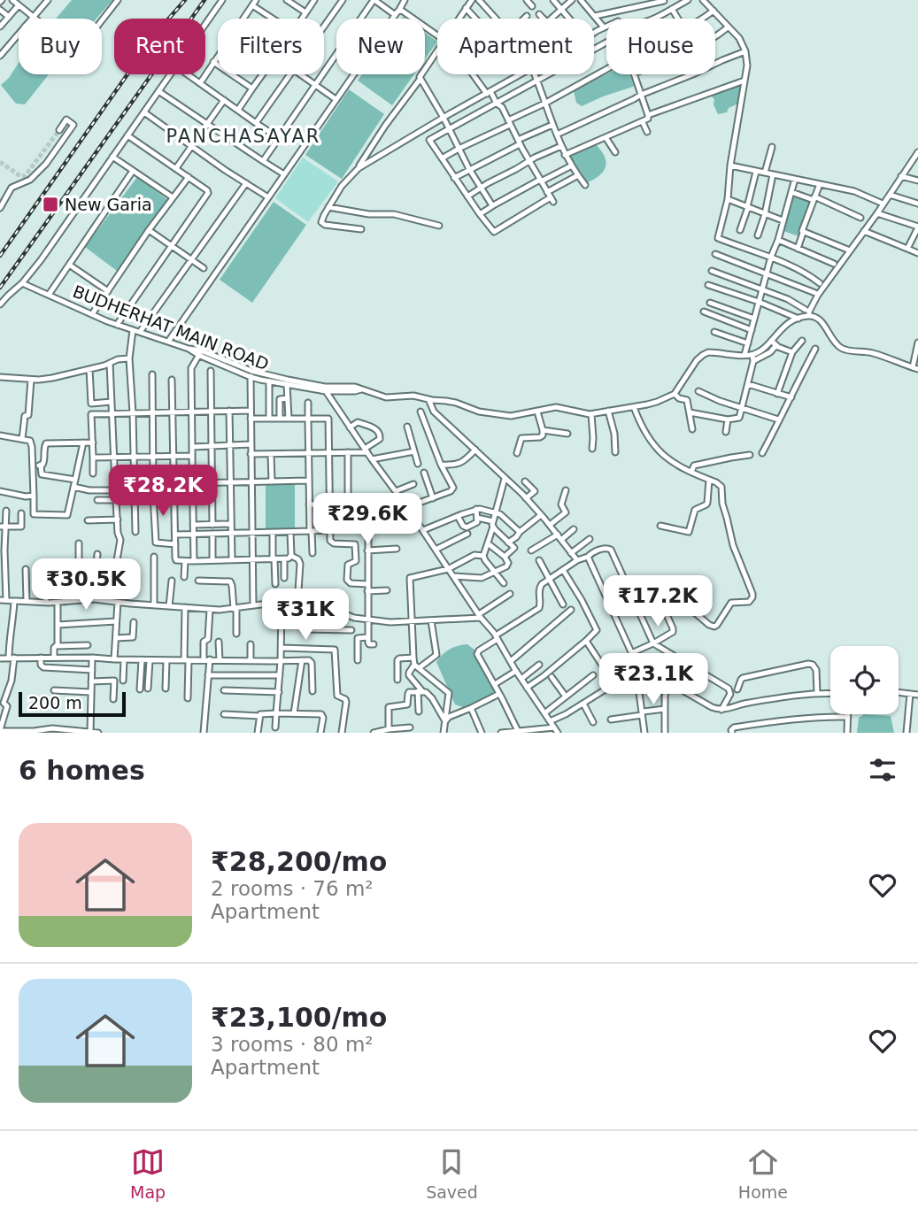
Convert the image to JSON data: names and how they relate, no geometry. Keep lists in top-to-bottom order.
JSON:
{
  "streets": {
    "street": ["BUDHERHAT MAIN ROAD"]
  },
  "districts": ["PANCHASAYAR"],
  "places": {
    "transit": ["New Garia"]
  },
  "scale_bar": "200 m",
  "page": {
    "chip": [
      "Buy",
      "Rent",
      "Filters",
      "New",
      "Apartment",
      "House"
    ],
    "price": [
      "₹28.2K",
      "₹29.6K",
      "₹30.5K",
      "₹17.2K",
      "₹31K",
      "₹23.1K"
    ],
    "scale": "200 m",
    "heading": "6 homes",
    "list": [
      {
        "name": "₹28,200/mo",
        "note": "2 rooms · 76 m² · Apartment"
      },
      {
        "name": "₹23,100/mo",
        "note": "3 rooms · 80 m² · Apartment"
      }
    ],
    "tabs": ["Map", "Saved", "Home"]
  }
}
